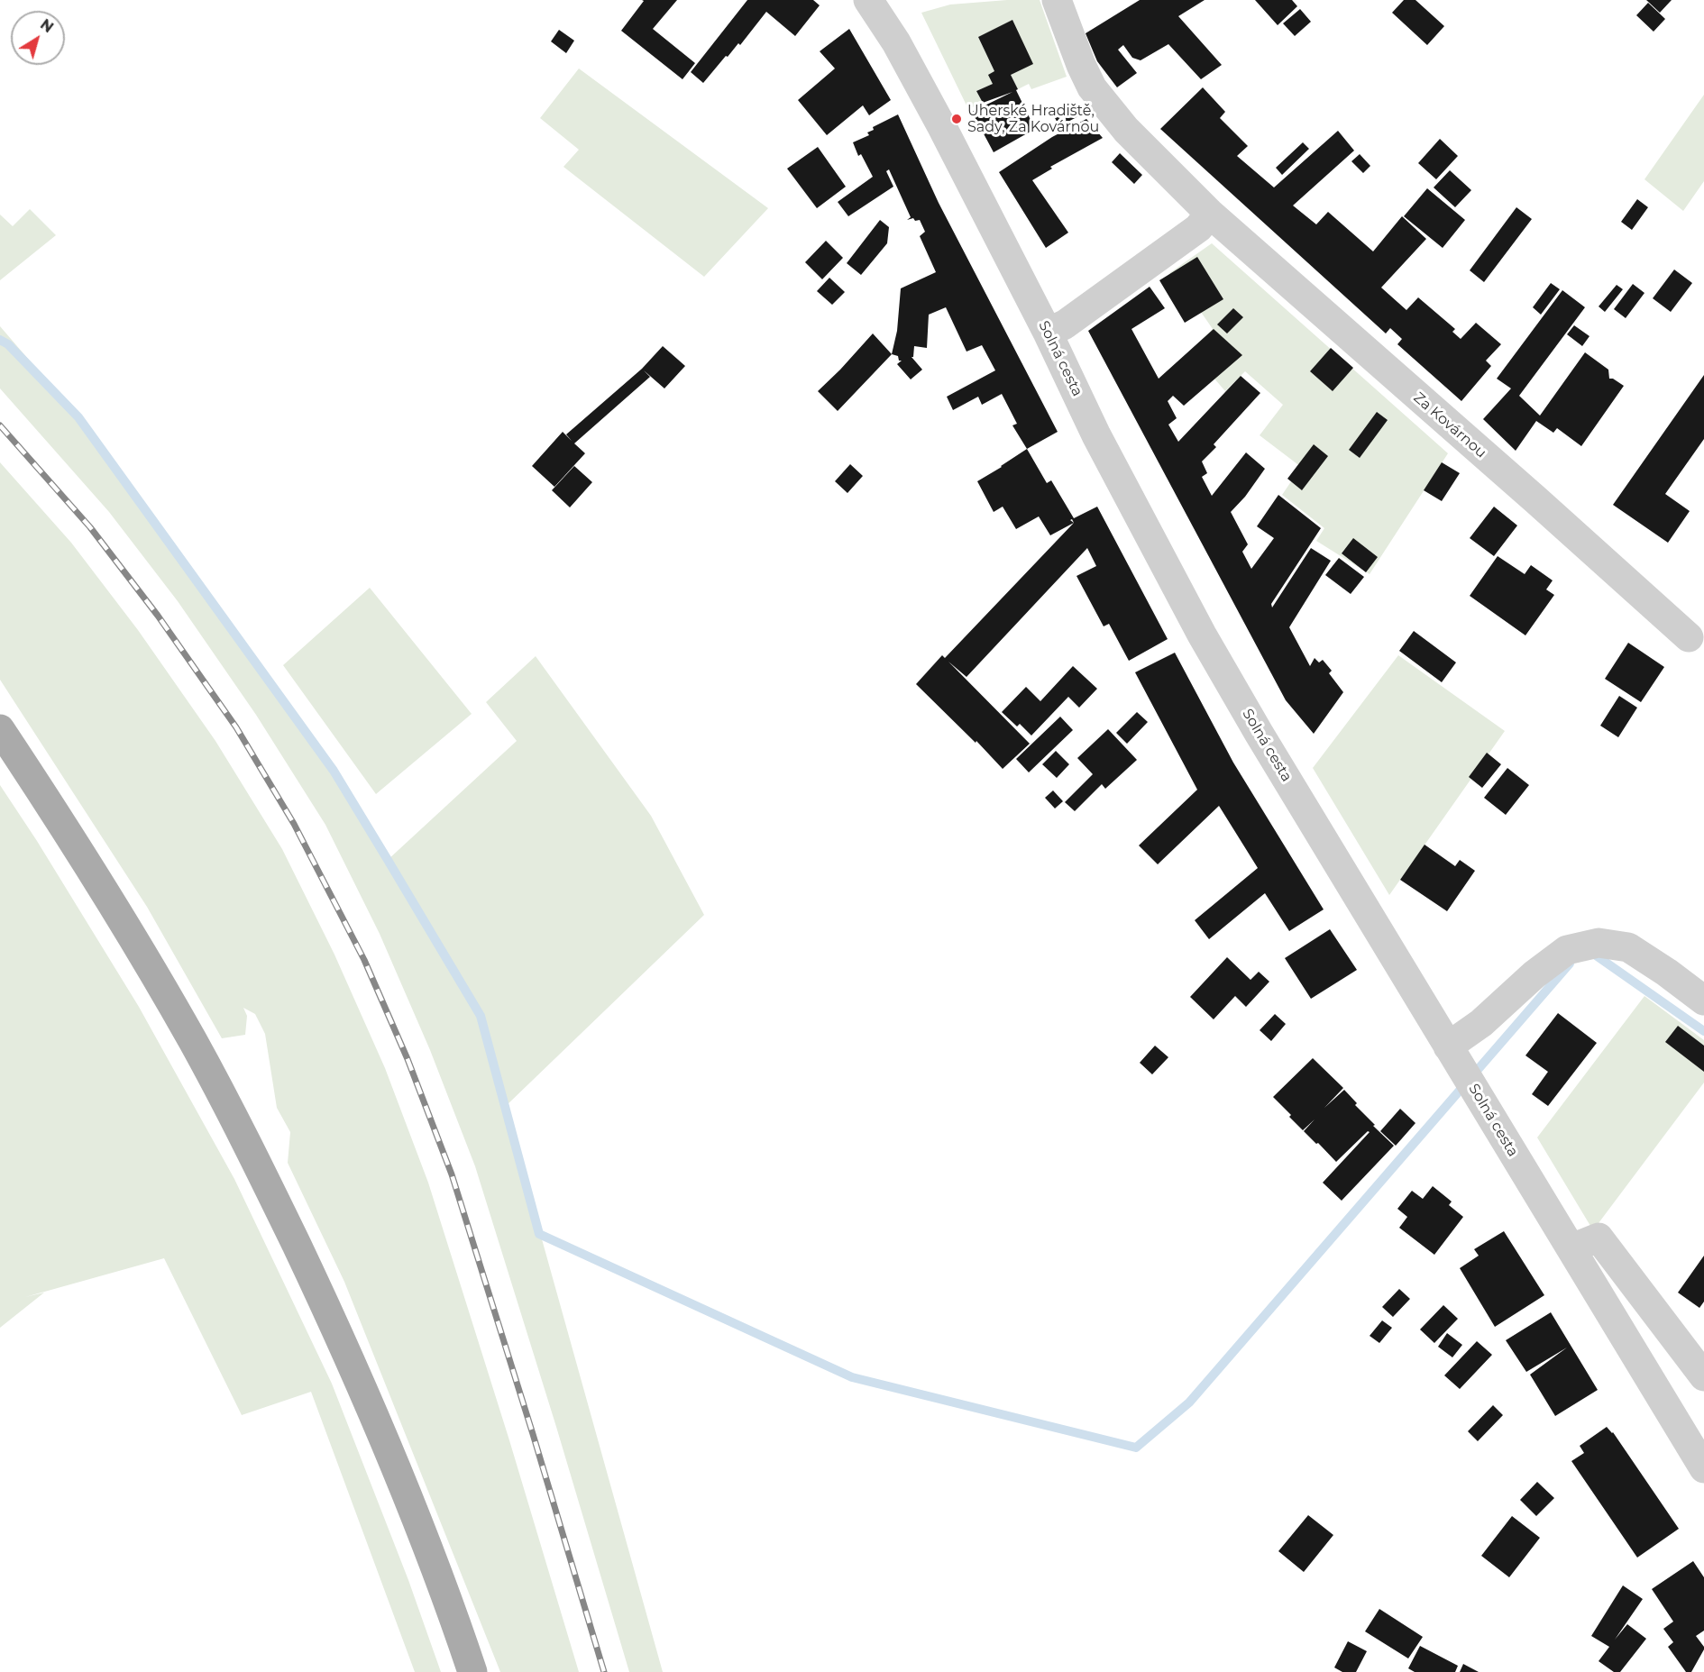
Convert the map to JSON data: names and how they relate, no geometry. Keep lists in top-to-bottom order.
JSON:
{
  "streets": {
    "street": ["Solná cesta", "Za Kovárnou"]
  },
  "places": ["Uherské Hradiště, Sady, Za Kovárnou"],
  "north": "top right"
}
